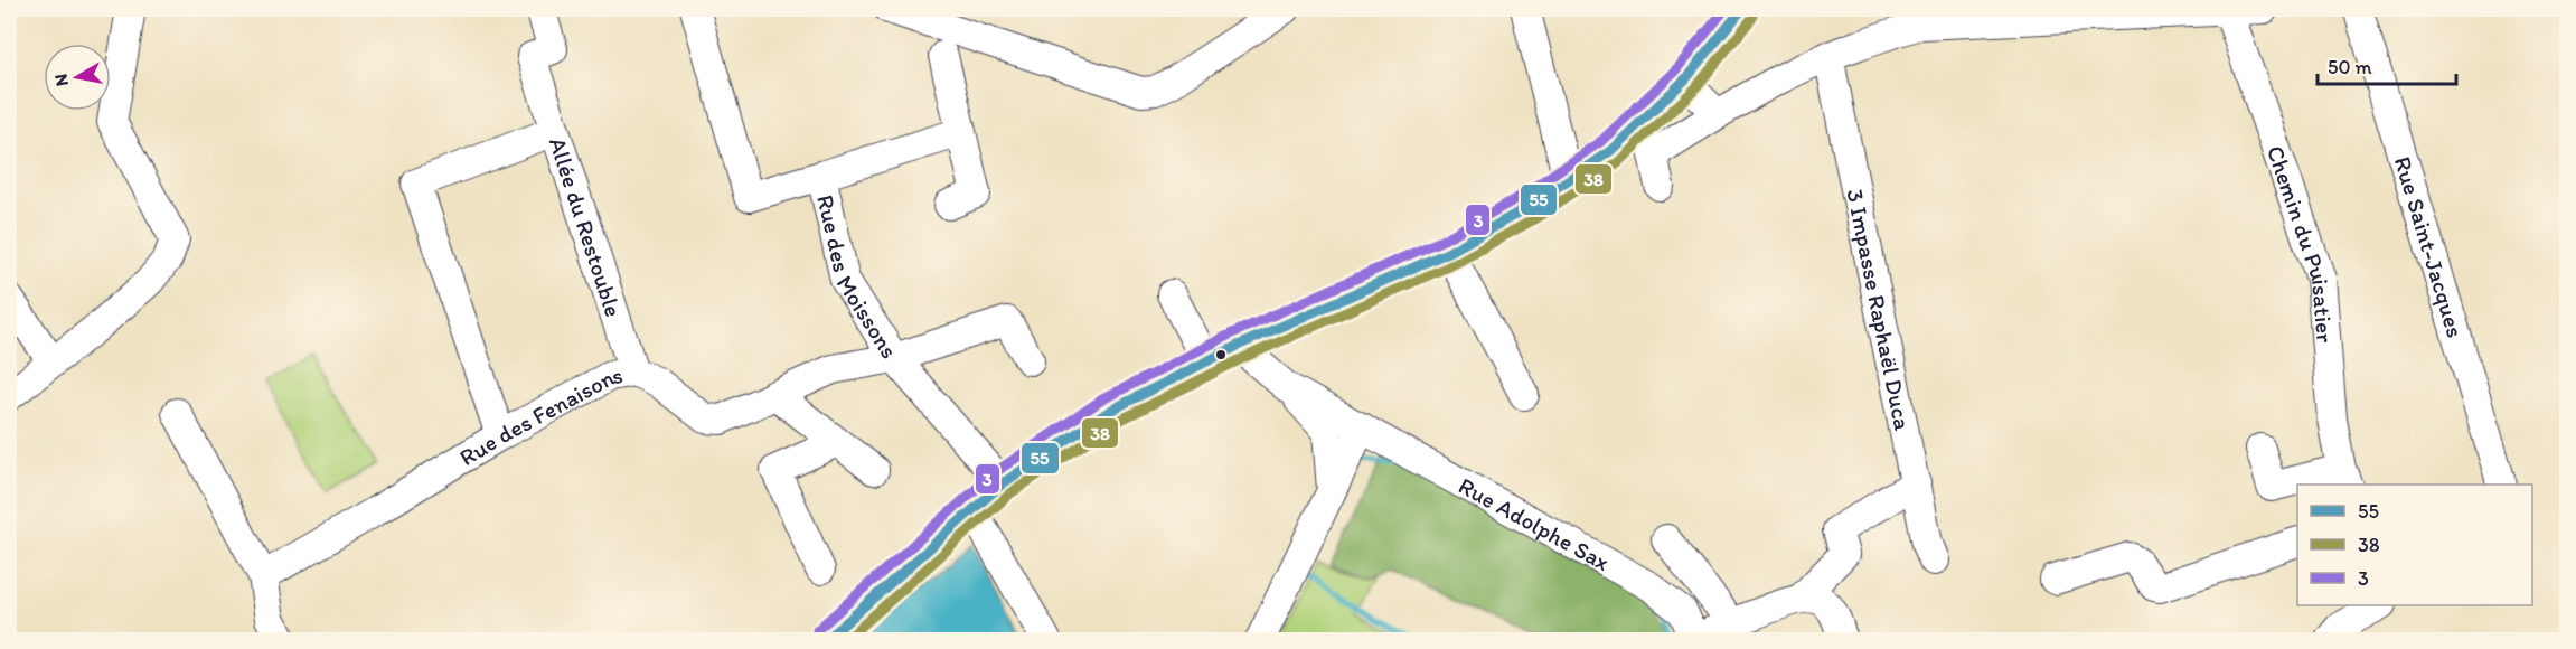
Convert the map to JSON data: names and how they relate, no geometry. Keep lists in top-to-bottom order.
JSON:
{
  "streets": {
    "street": [
      "Allée du Restouble",
      "Chemin du Puisatier",
      "Rue Saint-Jacques",
      "Rue des Moissons",
      "3 Impasse Raphaël Duca",
      "Rue des Fenaisons",
      "Rue Adolphe Sax"
    ]
  },
  "crossings": [
    ["Allée du Restouble", "Rue des Fenaisons"],
    ["Rue des Moissons", "Rue des Fenaisons"]
  ],
  "lines": ["transit line 55", "transit line 3", "transit line 38"],
  "legend": ["55", "38", "3"],
  "scale_bar": "50 m",
  "north": "left"
}
